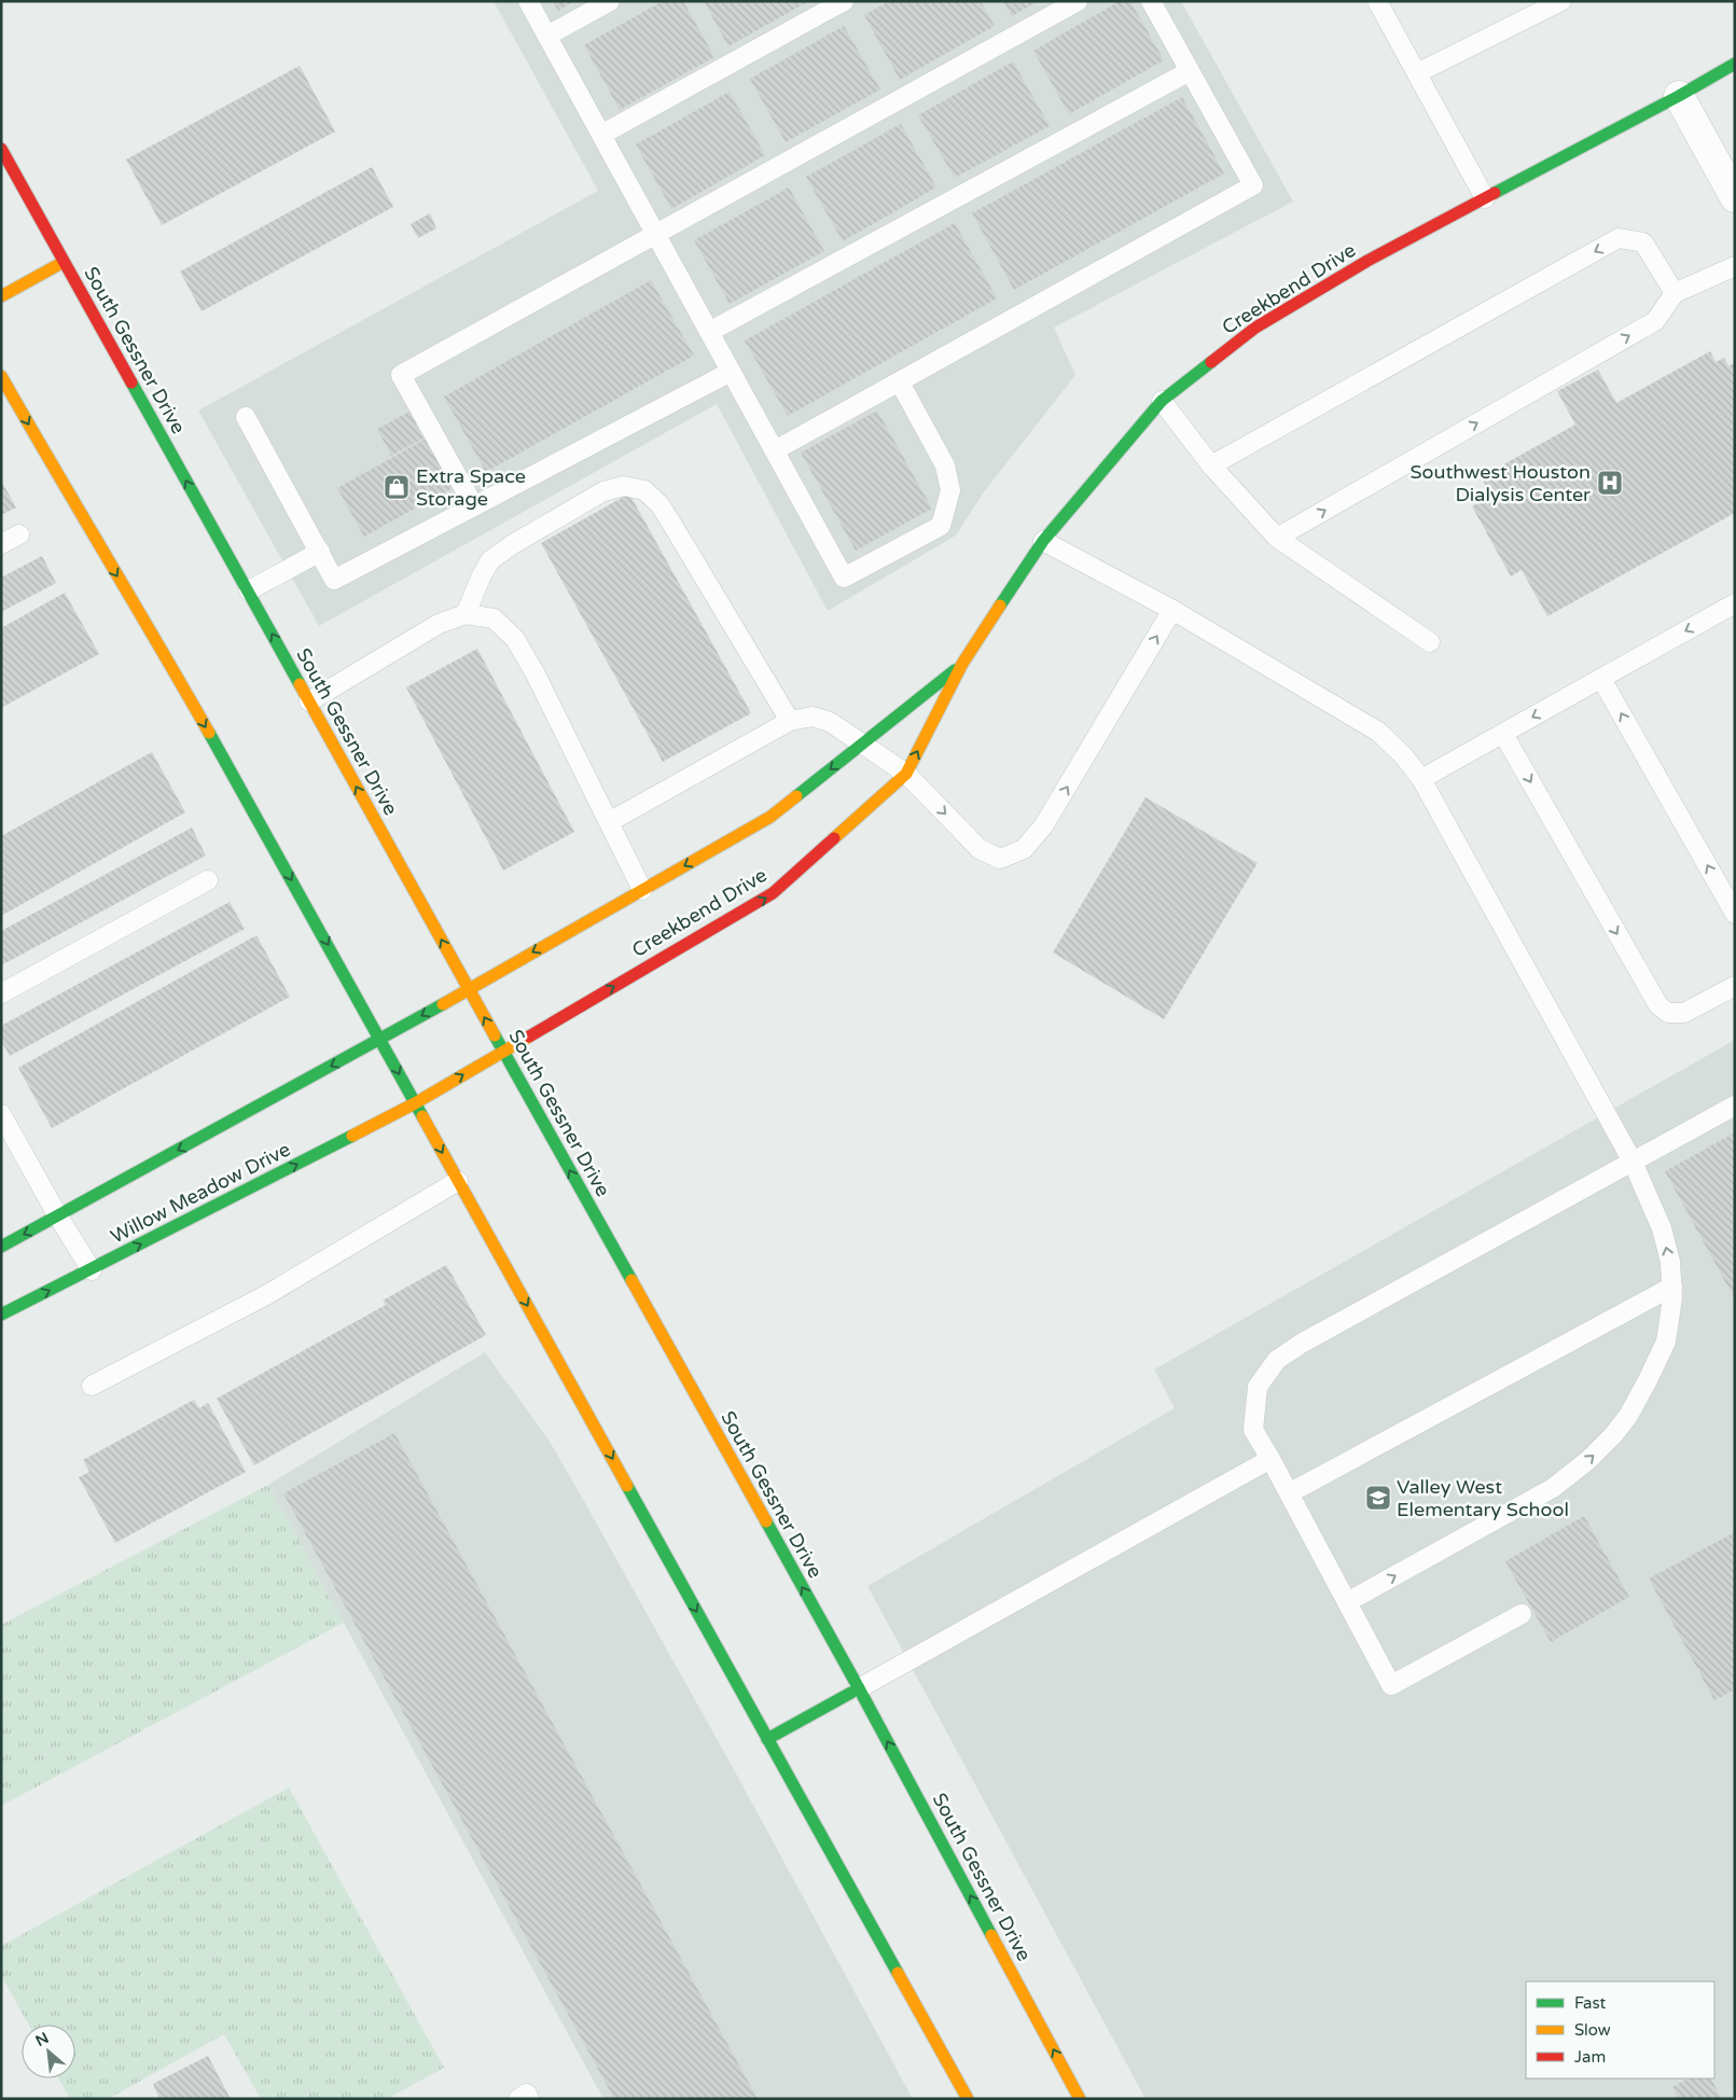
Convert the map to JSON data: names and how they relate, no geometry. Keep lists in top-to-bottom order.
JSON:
{
  "streets": {
    "main road": ["Creekbend Drive", "South Gessner Drive", "Willow Meadow Drive"]
  },
  "crossings": [
    ["Creekbend Drive", "South Gessner Drive"],
    ["Creekbend Drive", "Willow Meadow Drive"]
  ],
  "places": {
    "hospital": ["Southwest Houston Dialysis Center"],
    "shop": ["Extra Space Storage"],
    "school or university": ["Valley West Elementary School"]
  },
  "legend": ["Fast", "Slow", "Jam"],
  "north": "top left"
}
